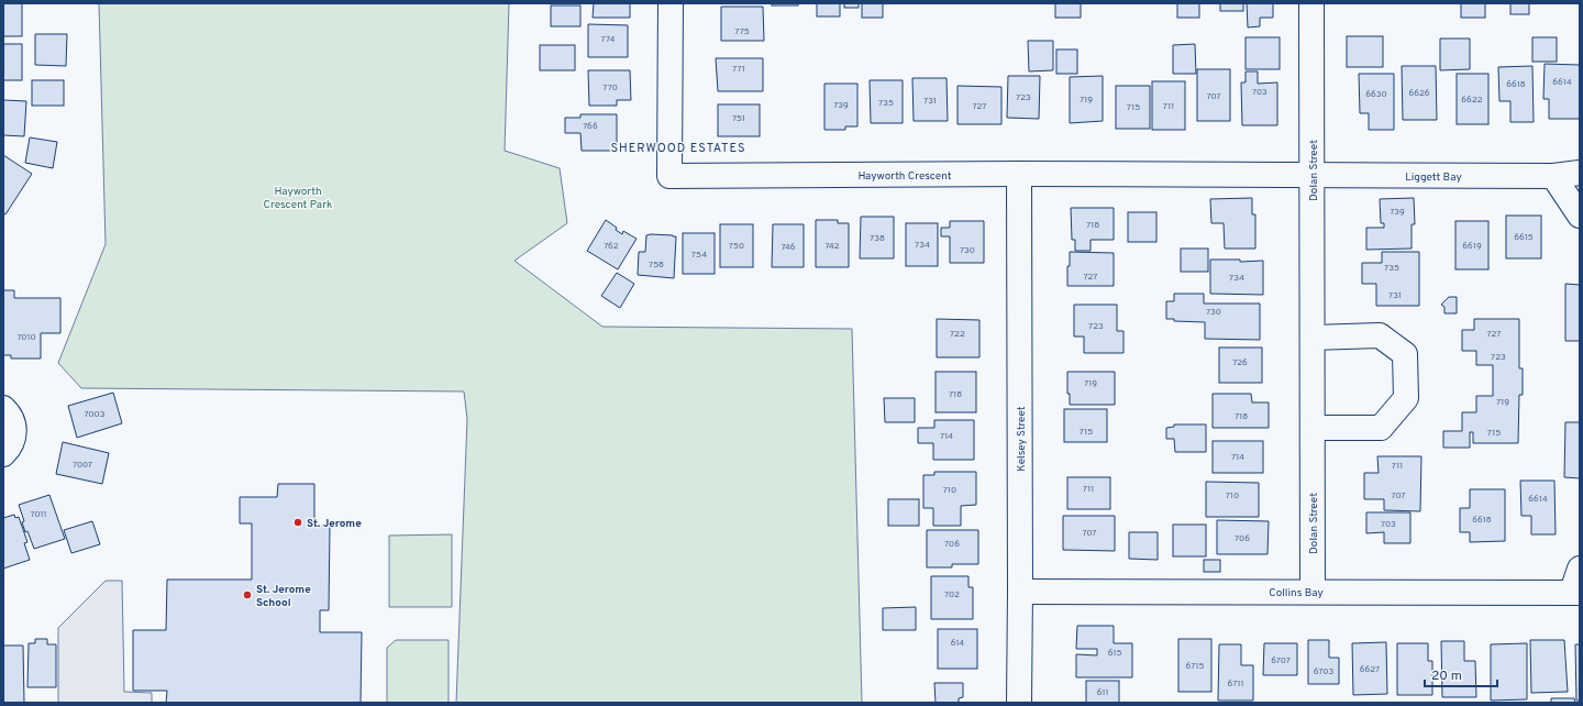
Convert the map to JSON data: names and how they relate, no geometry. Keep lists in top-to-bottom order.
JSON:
{
  "streets": {
    "street": [
      "Dolan Street",
      "Hayworth Crescent",
      "Liggett Bay",
      "Kelsey Street",
      "Collins Bay"
    ]
  },
  "crossings": [
    ["Dolan Street", "Hayworth Crescent"],
    ["Dolan Street", "Liggett Bay"],
    ["Dolan Street", "Collins Bay"],
    ["Hayworth Crescent", "Liggett Bay"],
    ["Hayworth Crescent", "Kelsey Street"],
    ["Kelsey Street", "Collins Bay"]
  ],
  "districts": ["SHERWOOD ESTATES"],
  "parks": ["Hayworth Crescent Park"],
  "places": ["St. Jerome", "St. Jerome School"],
  "house_numbers": [
    "775",
    "774",
    "771",
    "6614",
    "6618",
    "770",
    "703",
    "6626",
    "6630",
    "707",
    "723",
    "719",
    "6622",
    "731",
    "735",
    "739",
    "727",
    "711",
    "715",
    "751",
    "766",
    "739",
    "718",
    "6615",
    "738",
    "734",
    "762",
    "750",
    "742",
    "6619",
    "746",
    "730",
    "754",
    "758",
    "735",
    "727",
    "734",
    "731",
    "730",
    "723",
    "722",
    "727",
    "7010",
    "723",
    "726",
    "719",
    "718",
    "719",
    "7003",
    "718",
    "715",
    "715",
    "714",
    "714",
    "7007",
    "711",
    "711",
    "710",
    "710",
    "707",
    "6614",
    "7011",
    "6618",
    "703",
    "707",
    "706",
    "706",
    "702",
    "614",
    "615",
    "6707",
    "6715",
    "6627",
    "6703",
    "6711",
    "611"
  ],
  "scale_bar": "20 m"
}
